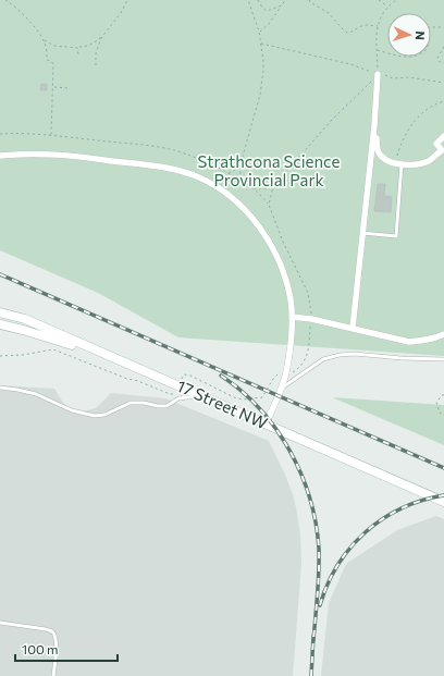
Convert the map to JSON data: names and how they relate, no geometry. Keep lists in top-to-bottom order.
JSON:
{
  "streets": {
    "main road": ["17 Street NW"]
  },
  "parks": ["Strathcona Science Provincial Park"],
  "scale_bar": "100 m",
  "north": "right"
}
